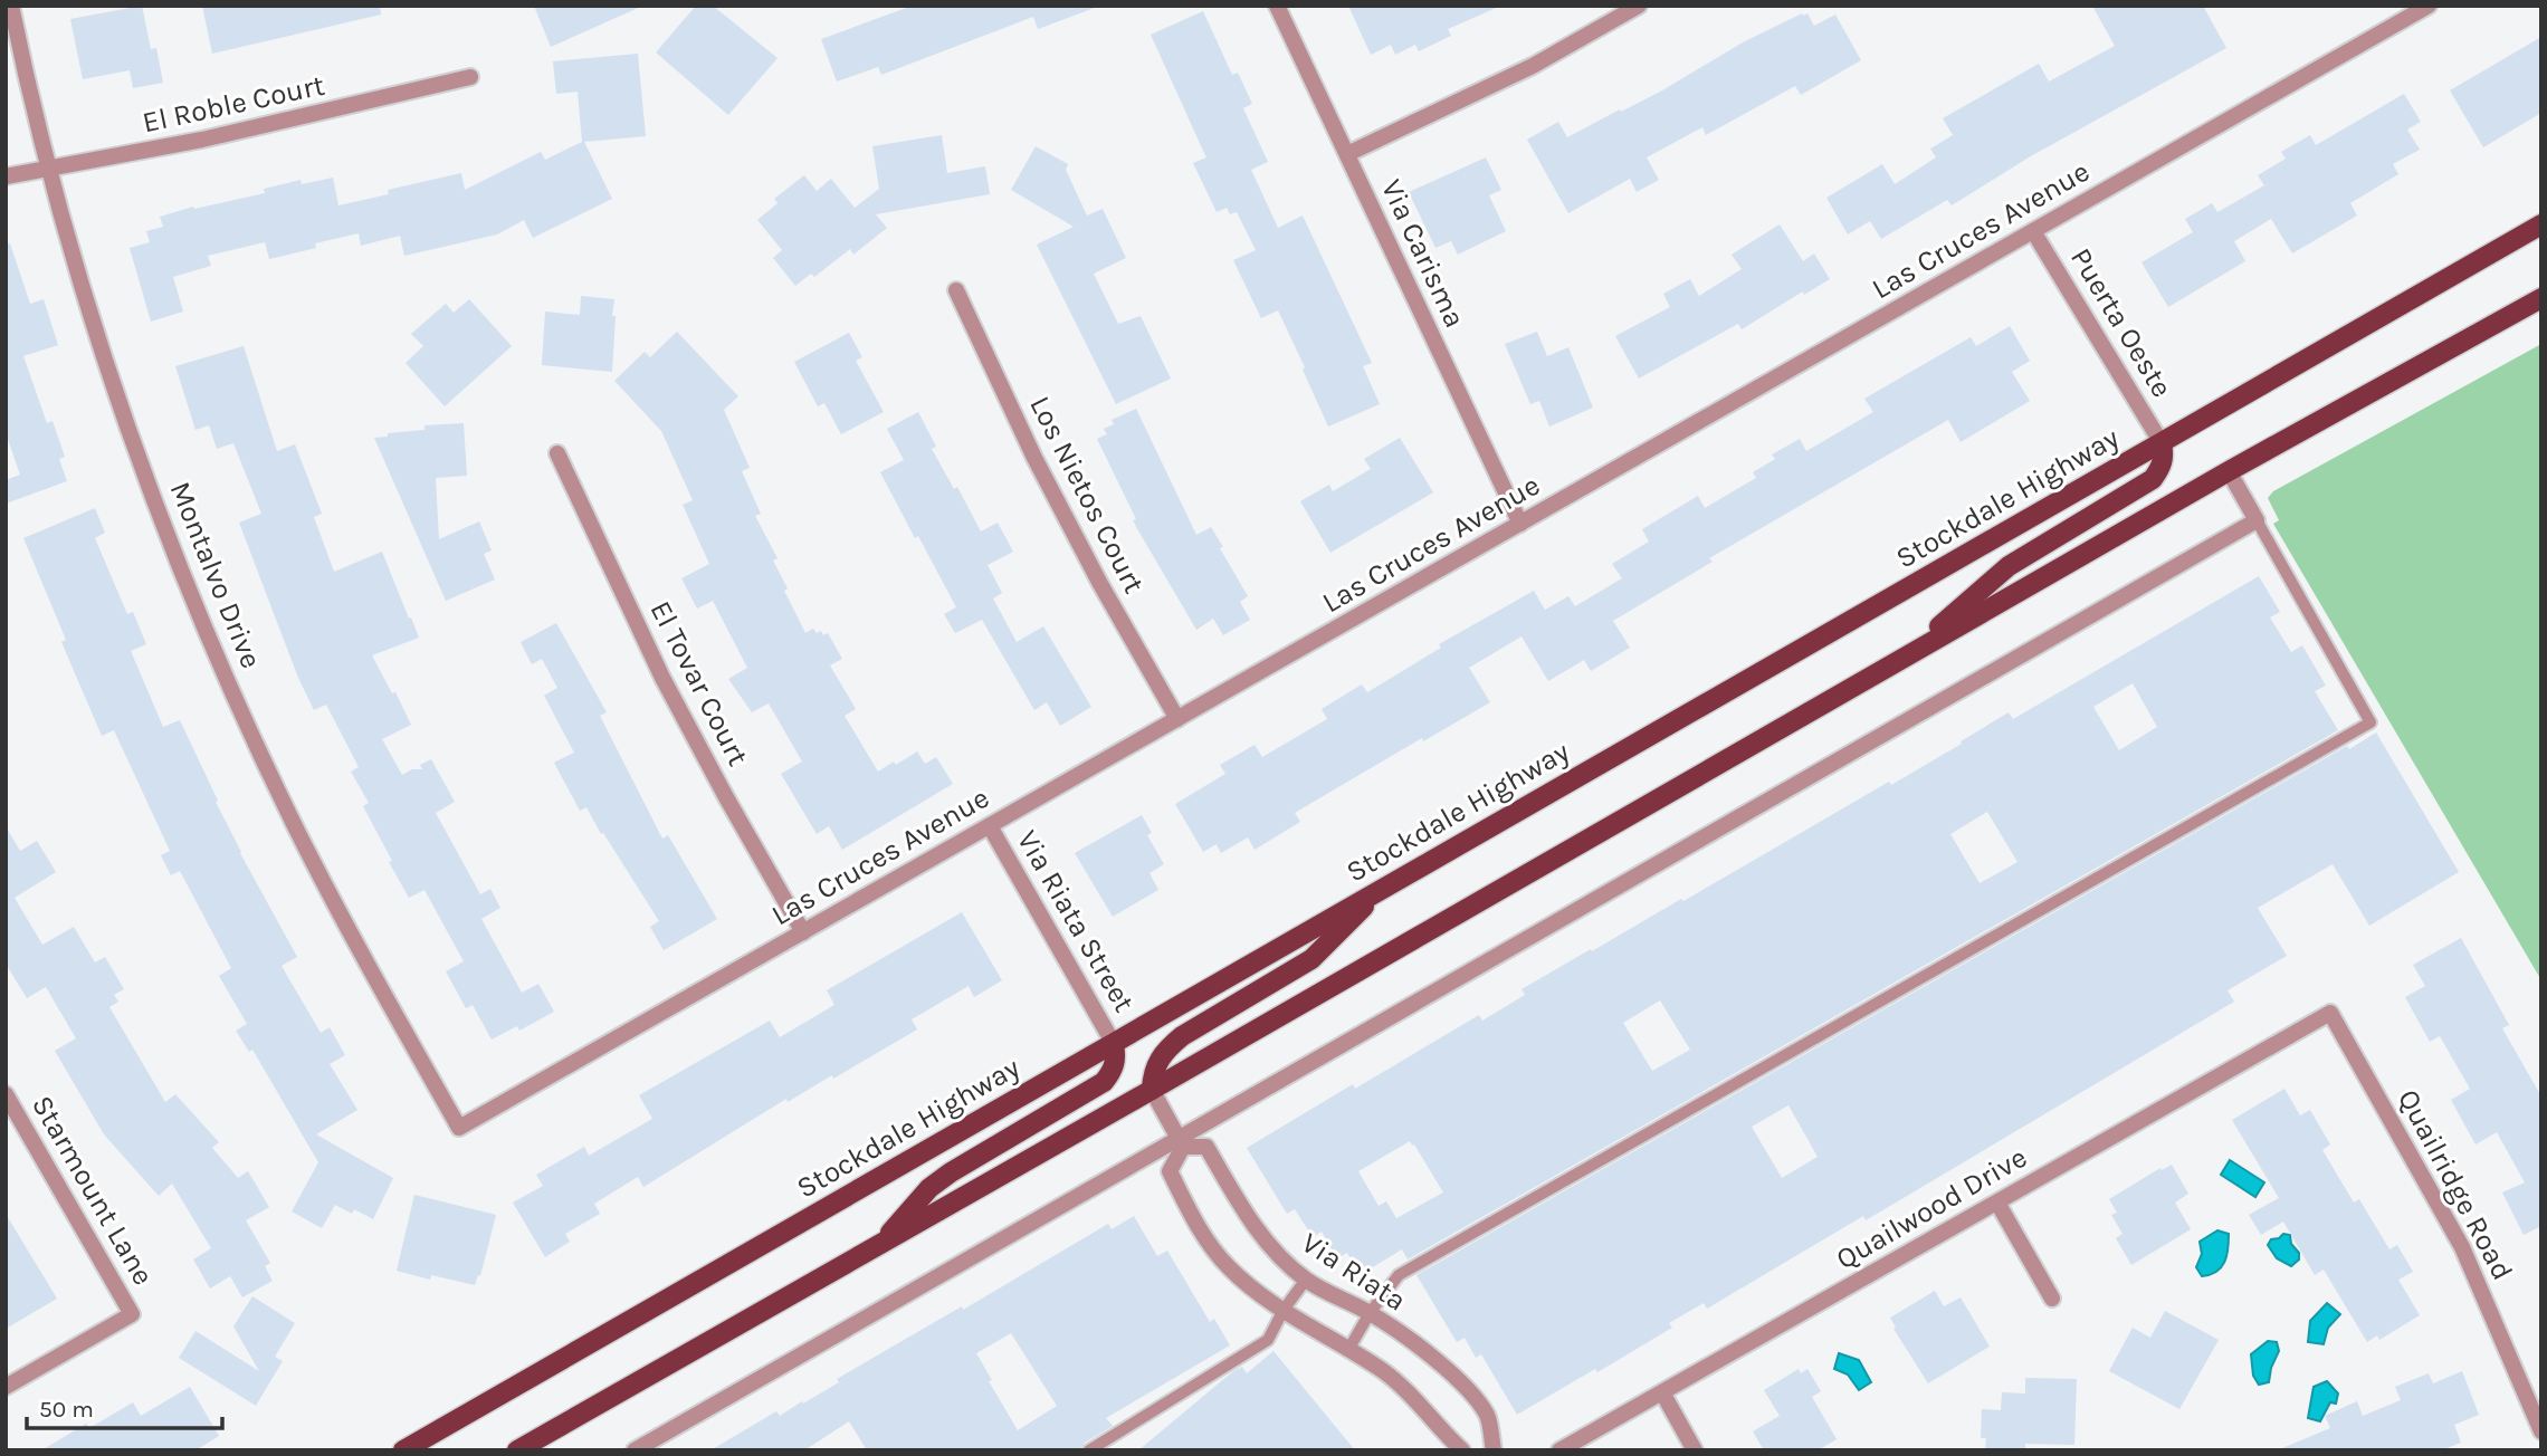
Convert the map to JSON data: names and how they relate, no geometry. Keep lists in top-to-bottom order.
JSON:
{
  "streets": {
    "main road": ["Stockdale Highway"],
    "street": [
      "El Roble Court",
      "Las Cruces Avenue",
      "Via Carisma",
      "Puerta Oeste",
      "Los Nietos Court",
      "Montalvo Drive",
      "El Tovar Court",
      "Via Riata Street",
      "Quailridge Road",
      "Starmount Lane",
      "Quailwood Drive",
      "Via Riata"
    ]
  },
  "crossings": [
    ["El Roble Court", "Montalvo Drive"],
    ["Las Cruces Avenue", "Via Carisma"],
    ["Las Cruces Avenue", "Puerta Oeste"],
    ["Las Cruces Avenue", "Los Nietos Court"],
    ["Las Cruces Avenue", "Montalvo Drive"],
    ["Las Cruces Avenue", "El Tovar Court"],
    ["Las Cruces Avenue", "Via Riata Street"],
    ["Puerta Oeste", "Stockdale Highway"],
    ["Stockdale Highway", "Via Riata Street"],
    ["Quailridge Road", "Quailwood Drive"]
  ],
  "scale_bar": "50 m"
}
